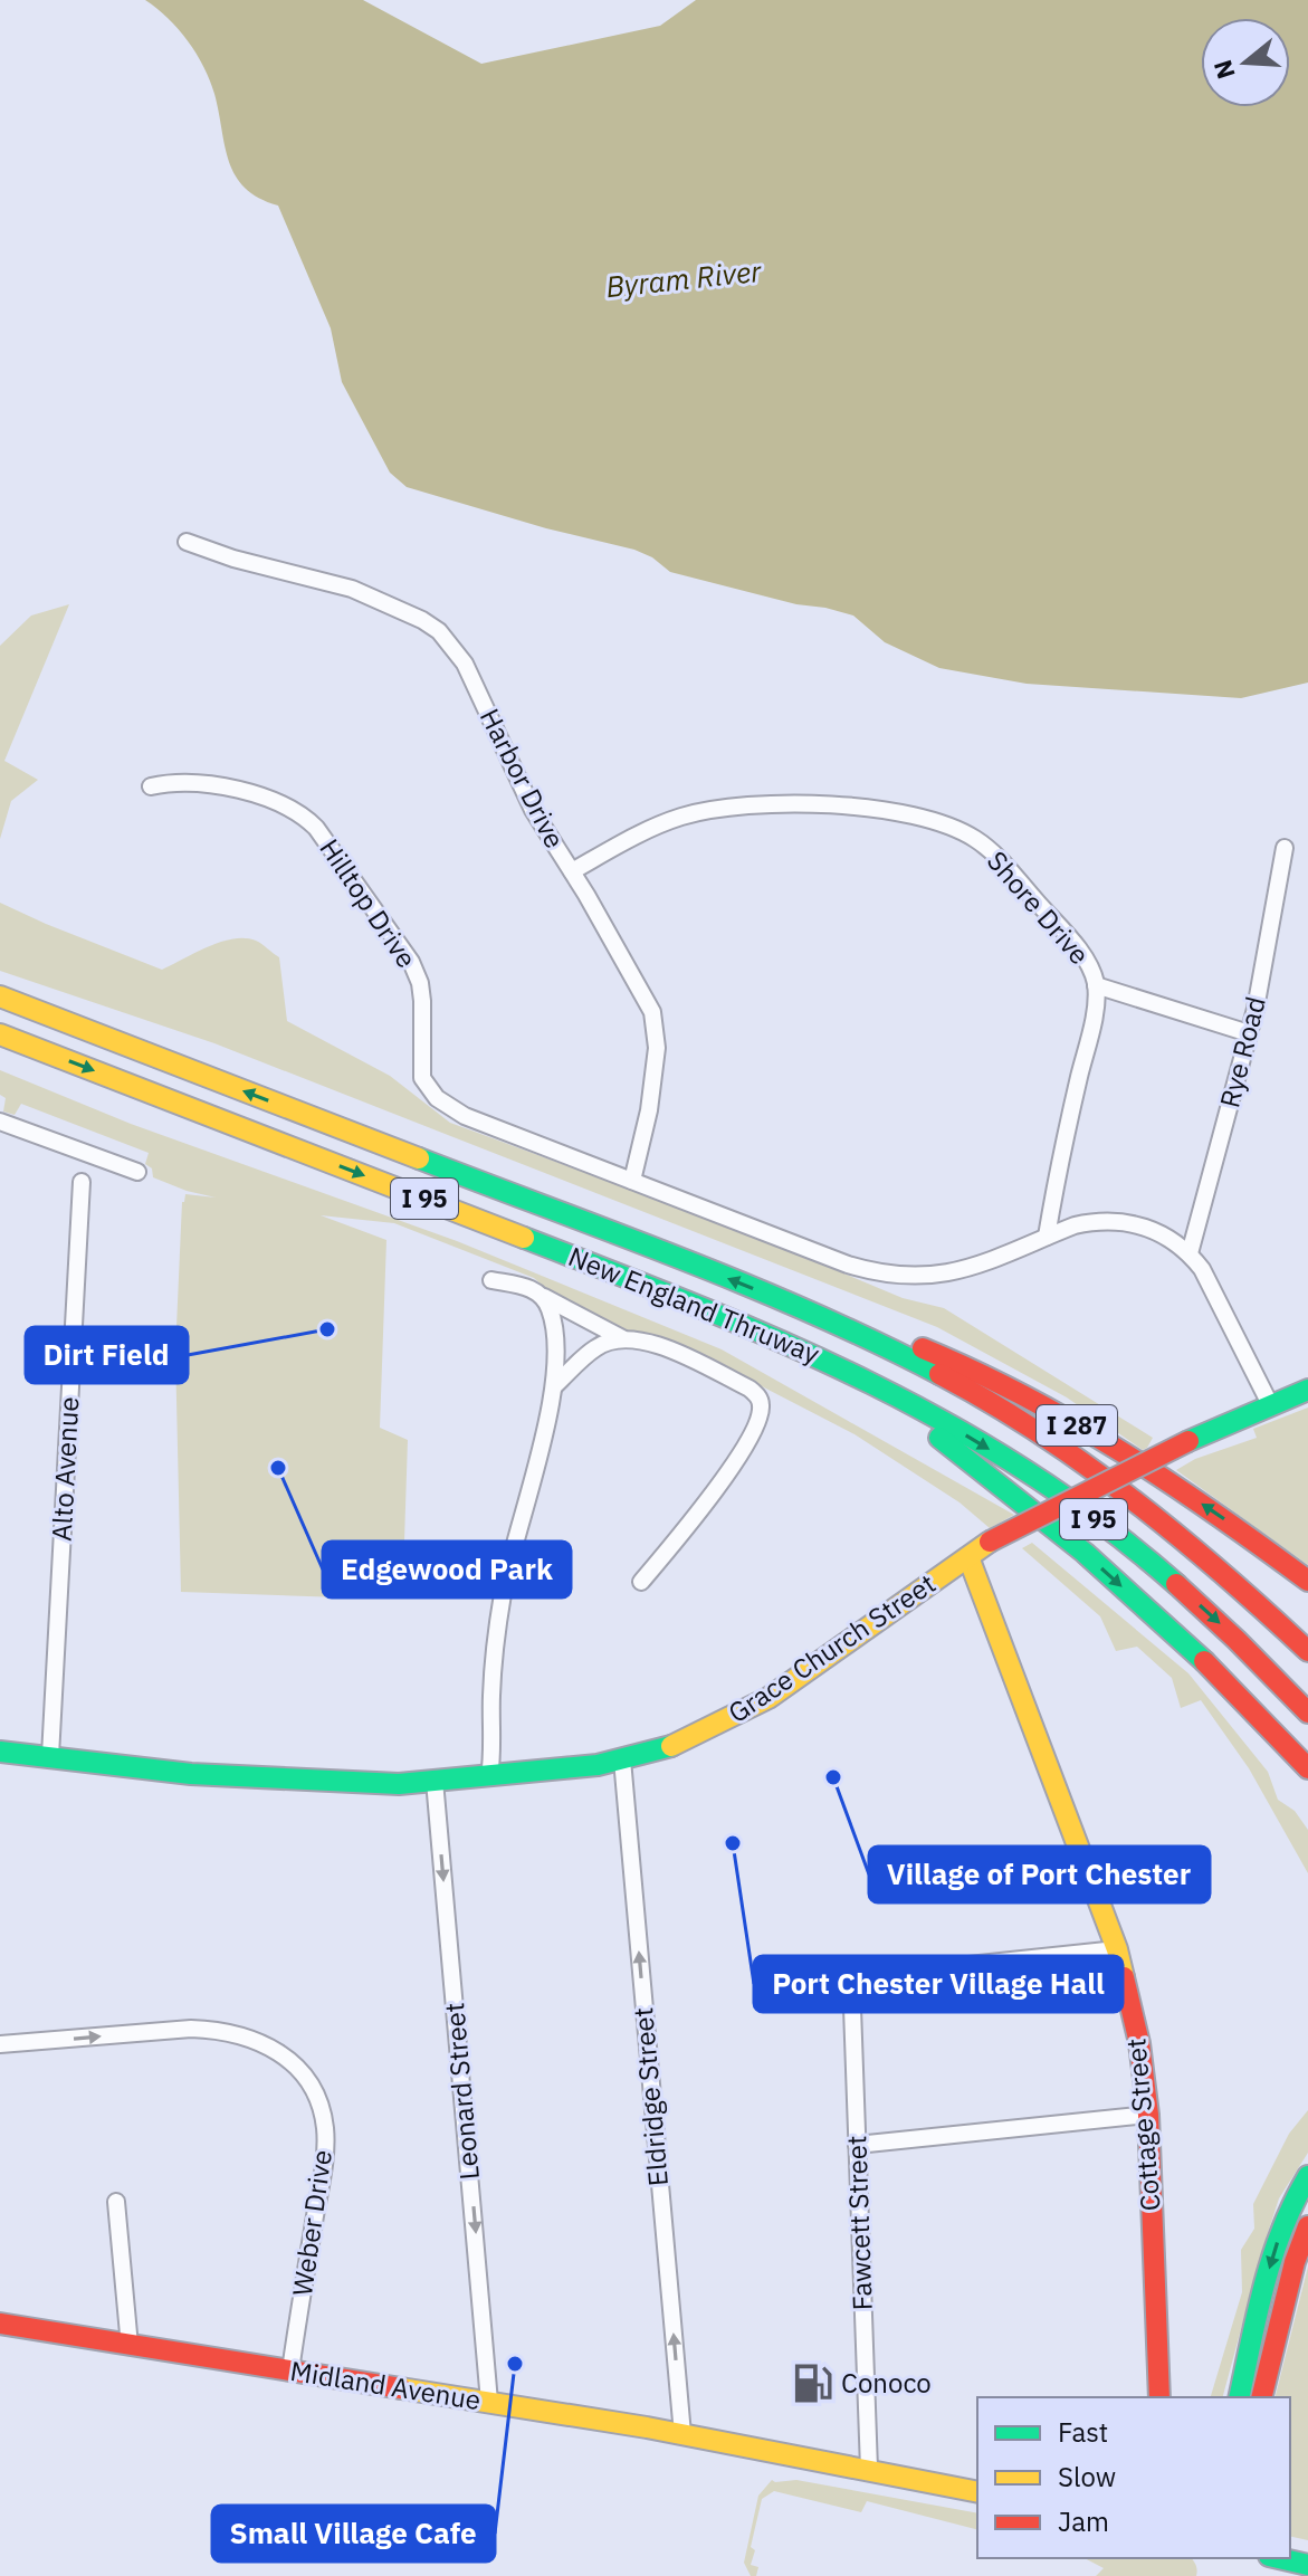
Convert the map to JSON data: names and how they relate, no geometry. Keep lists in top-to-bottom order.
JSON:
{
  "streets": {
    "main road": [
      "I 95",
      "New England Thruway",
      "I 287",
      "Grace Church Street",
      "Cottage Street",
      "Midland Avenue"
    ],
    "street": [
      "Harbor Drive",
      "Hilltop Drive",
      "Shore Drive",
      "Rye Road",
      "Alto Avenue",
      "Leonard Street",
      "Eldridge Street",
      "Weber Drive",
      "Fawcett Street"
    ]
  },
  "crossings": [
    ["Harbor Drive", "Hilltop Drive"],
    ["Harbor Drive", "Shore Drive"],
    ["Hilltop Drive", "Shore Drive"],
    ["Hilltop Drive", "Rye Road"],
    ["New England Thruway", "I 287"],
    ["Alto Avenue", "Grace Church Street"],
    ["Grace Church Street", "Leonard Street"],
    ["Grace Church Street", "Eldridge Street"],
    ["Grace Church Street", "Cottage Street"],
    ["Leonard Street", "Midland Avenue"],
    ["Eldridge Street", "Midland Avenue"],
    ["Cottage Street", "Fawcett Street"],
    ["Weber Drive", "Midland Avenue"],
    ["Fawcett Street", "Midland Avenue"]
  ],
  "one_way": ["Leonard Street", "Eldridge Street"],
  "water": ["Byram River"],
  "places": {
    "other": [
      "Dirt Field",
      "Edgewood Park",
      "Village of Port Chester",
      "Port Chester Village Hall",
      "Small Village Cafe"
    ],
    "fuel station": ["Conoco"]
  },
  "legend": ["Fast", "Slow", "Jam"],
  "north": "left"
}
